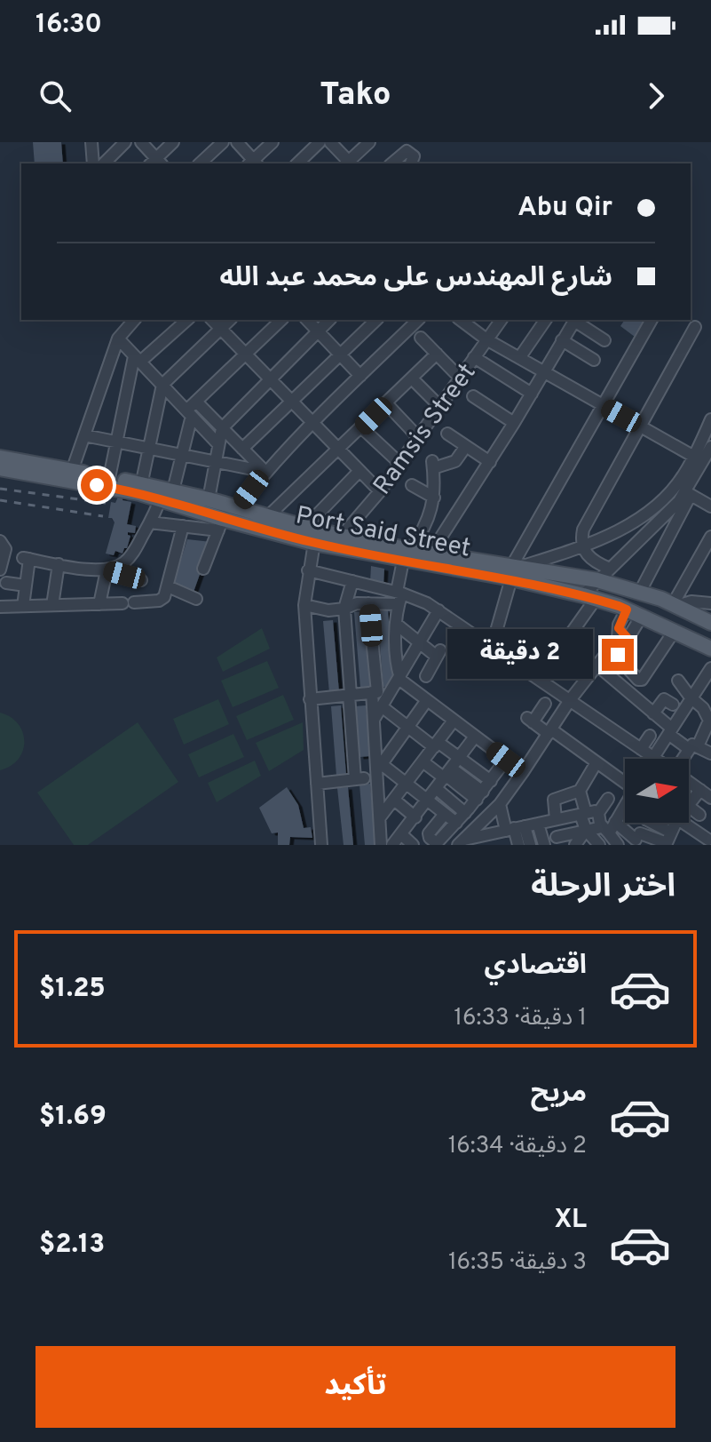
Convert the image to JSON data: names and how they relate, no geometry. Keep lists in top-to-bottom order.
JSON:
{
  "streets": {
    "main road": ["Port Said Street"],
    "street": ["Ramsis Street"]
  },
  "crossings": [
    ["Ramsis Street", "Port Said Street"]
  ],
  "north": "right",
  "page": {
    "status": "16:30",
    "header": "Tako",
    "banner": ["Abu Qir", "شارع المهندس على محمد عبد الله"],
    "bubble": "2 دقيقة",
    "heading": "اختر الرحلة",
    "list": [
      {
        "name": "اقتصادي",
        "note": "1 دقيقة · 16:33",
        "value": "$1.25"
      },
      {
        "name": "مريح",
        "note": "2 دقيقة · 16:34",
        "value": "$1.69"
      },
      {
        "name": "XL",
        "note": "3 دقيقة · 16:35",
        "value": "$2.13"
      }
    ],
    "buttons": "تأكيد"
  }
}
